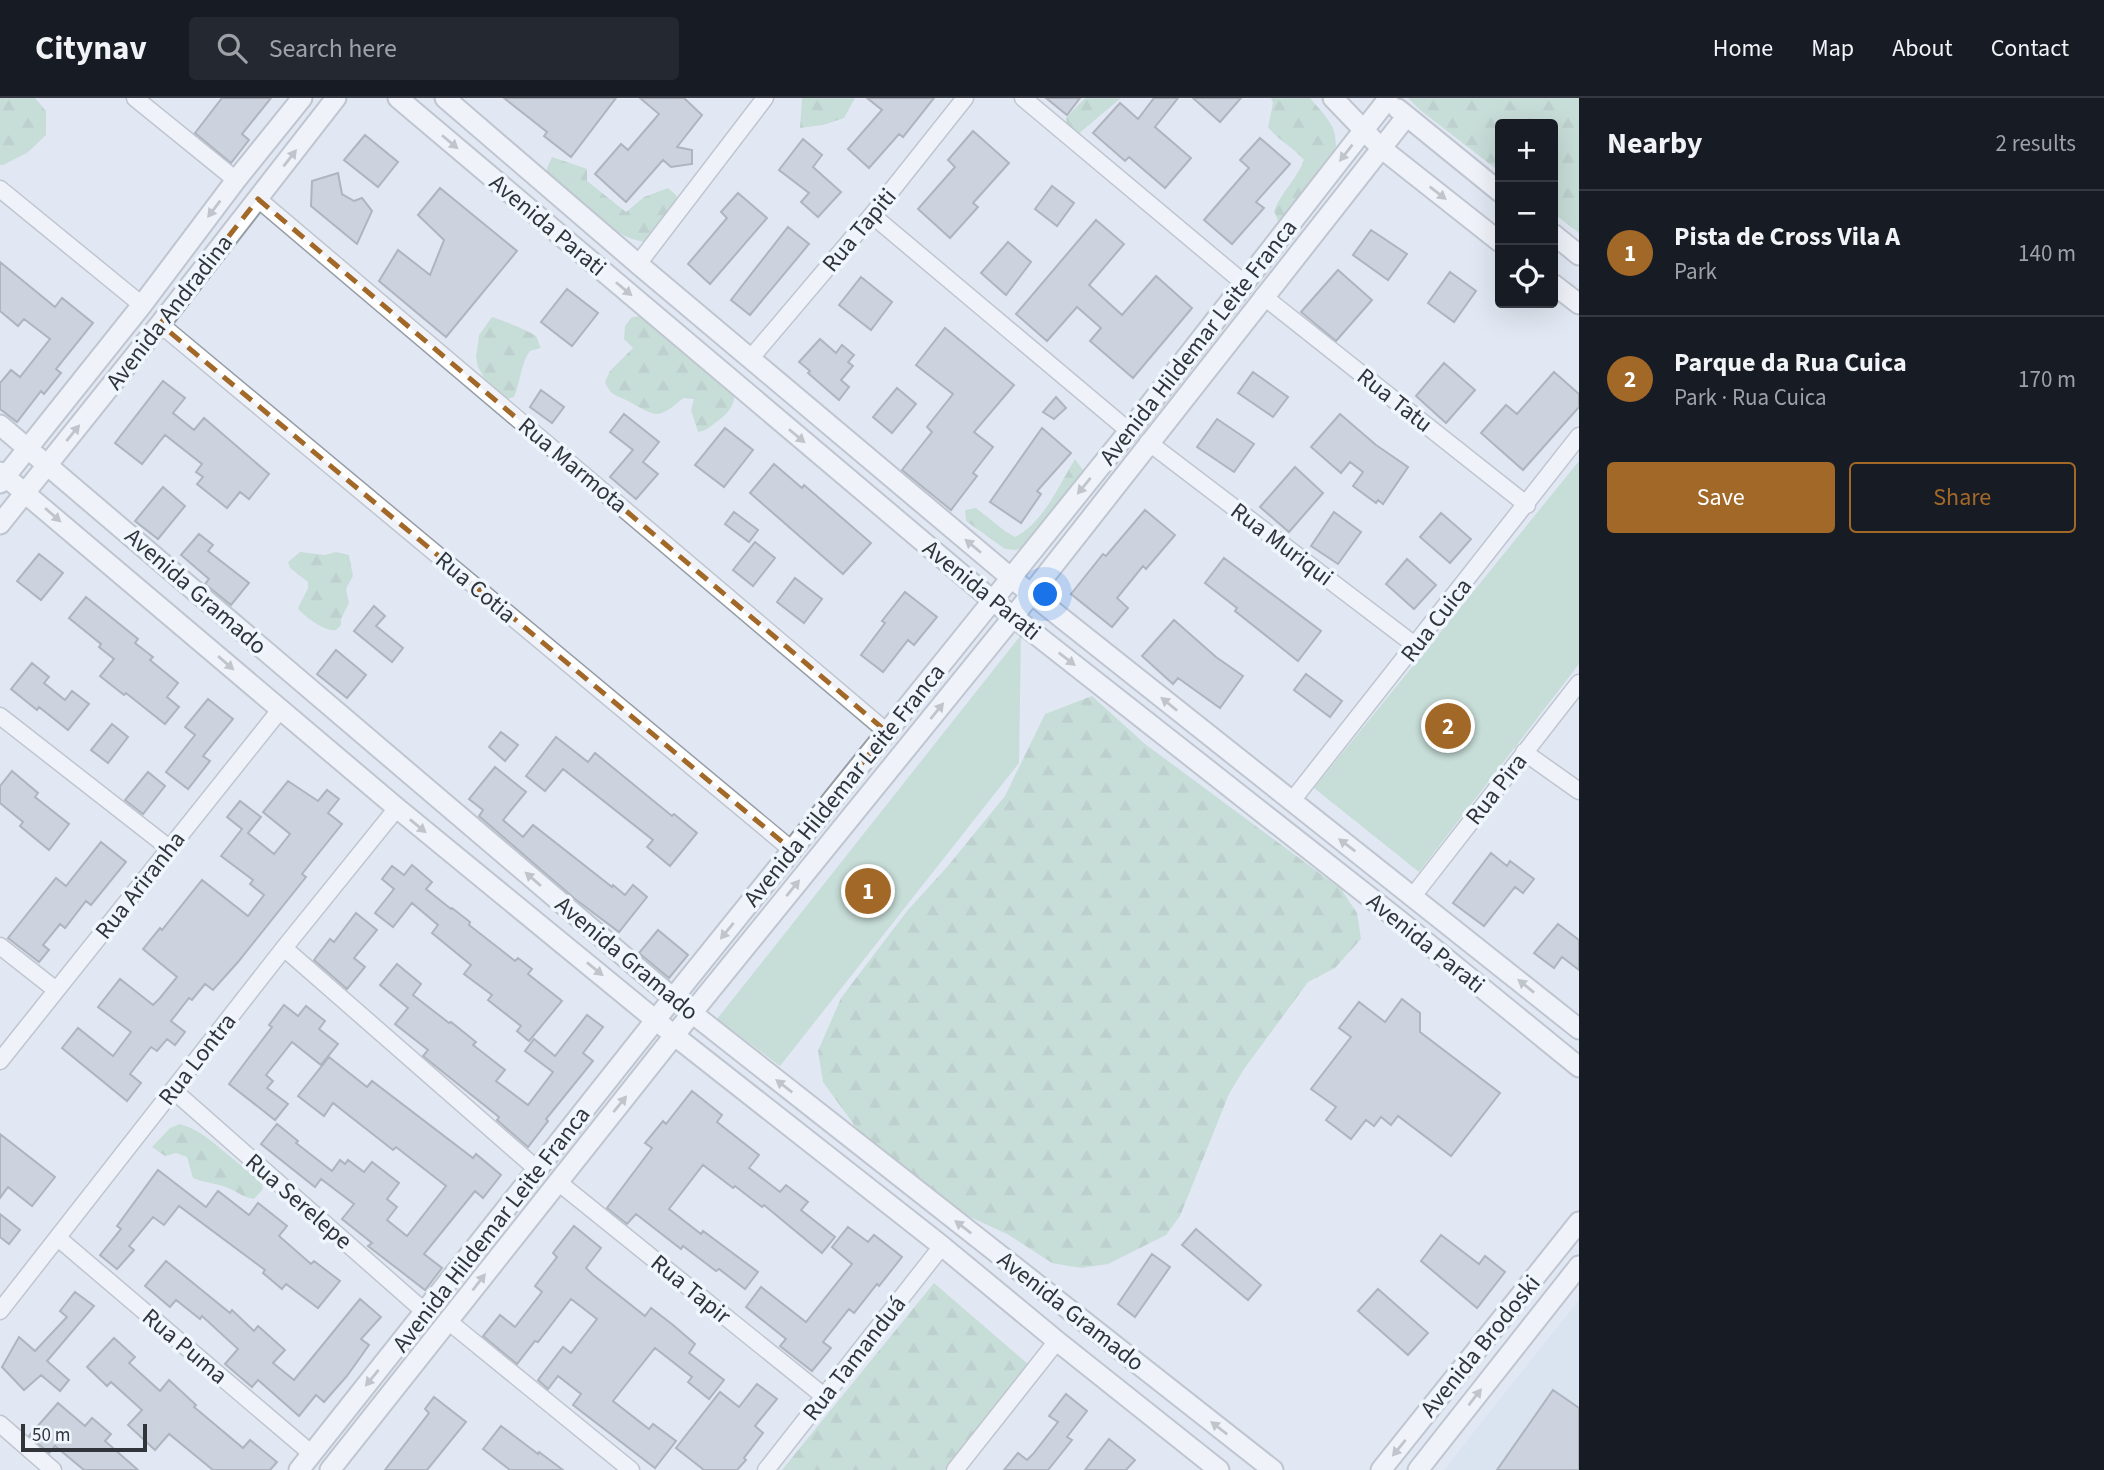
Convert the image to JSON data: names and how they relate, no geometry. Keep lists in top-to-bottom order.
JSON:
{
  "streets": {
    "street": [
      "Avenida Parati",
      "Rua Tapiti",
      "Avenida Andradina",
      "Avenida Hildemar Leite Franca",
      "Rua Tatu",
      "Rua Marmota",
      "Rua Muriqui",
      "Rua Cotia",
      "Avenida Gramado",
      "Rua Cuica",
      "Rua Pira",
      "Rua Ariranha",
      "Rua Lontra",
      "Rua Serelepe",
      "Rua Tapir",
      "Rua Puma",
      "Avenida Brodoski",
      "Rua Tamanduá"
    ]
  },
  "crossings": [
    ["Avenida Parati", "Rua Tapiti"],
    ["Avenida Parati", "Avenida Hildemar Leite Franca"],
    ["Avenida Parati", "Rua Cuica"],
    ["Avenida Parati", "Rua Pira"],
    ["Avenida Andradina", "Rua Marmota"],
    ["Avenida Andradina", "Rua Cotia"],
    ["Avenida Andradina", "Avenida Gramado"],
    ["Avenida Hildemar Leite Franca", "Rua Tatu"],
    ["Avenida Hildemar Leite Franca", "Rua Marmota"],
    ["Avenida Hildemar Leite Franca", "Rua Muriqui"],
    ["Avenida Hildemar Leite Franca", "Rua Cotia"],
    ["Avenida Hildemar Leite Franca", "Avenida Gramado"],
    ["Avenida Hildemar Leite Franca", "Rua Serelepe"],
    ["Avenida Hildemar Leite Franca", "Rua Tapir"],
    ["Avenida Hildemar Leite Franca", "Rua Puma"],
    ["Rua Tatu", "Rua Cuica"],
    ["Rua Muriqui", "Rua Cuica"],
    ["Avenida Gramado", "Rua Ariranha"],
    ["Avenida Gramado", "Rua Lontra"],
    ["Avenida Gramado", "Rua Tamanduá"],
    ["Rua Lontra", "Rua Serelepe"],
    ["Rua Lontra", "Rua Puma"],
    ["Rua Tapir", "Rua Tamanduá"]
  ],
  "scale_bar": "50 m",
  "page": {
    "header": "Citynav",
    "search": "Search here",
    "nav": [
      "Home",
      "Map",
      "About",
      "Contact"
    ],
    "heading": ["Nearby", "2 results"],
    "map_buttons": ["+", "−"],
    "list": [
      {
        "mark": "1",
        "name": "Pista de Cross Vila A",
        "note": "Park",
        "value": "140 m"
      },
      {
        "mark": "2",
        "name": "Parque da Rua Cuica",
        "note": "Park · Rua Cuica",
        "value": "170 m"
      }
    ],
    "buttons": ["Save", "Share"],
    "pins": ["2", "1"],
    "scale": "50 m"
  }
}
